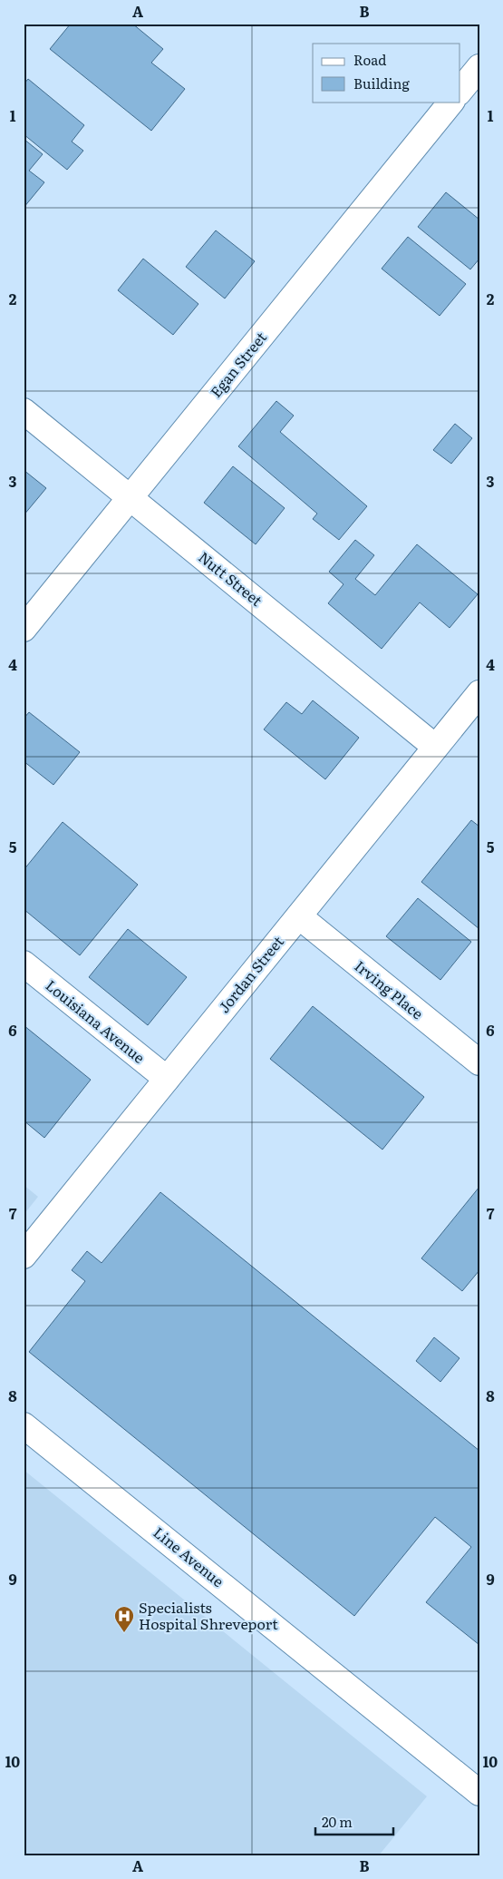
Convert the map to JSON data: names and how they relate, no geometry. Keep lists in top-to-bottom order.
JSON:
{
  "streets": {
    "street": [
      "Egan Street",
      "Nutt Street",
      "Jordan Street",
      "Irving Place",
      "Louisiana Avenue",
      "Line Avenue"
    ]
  },
  "crossings": [
    ["Egan Street", "Nutt Street"],
    ["Nutt Street", "Jordan Street"],
    ["Jordan Street", "Irving Place"],
    ["Jordan Street", "Louisiana Avenue"]
  ],
  "places": {
    "hospital": ["Specialists Hospital Shreveport"]
  },
  "legend": ["Road", "Building"],
  "scale_bar": "20 m",
  "grid": {
    "columns": ["A", "B"],
    "rows": [
      "1",
      "2",
      "3",
      "4",
      "5",
      "6",
      "7",
      "8",
      "9",
      "10"
    ]
  }
}
